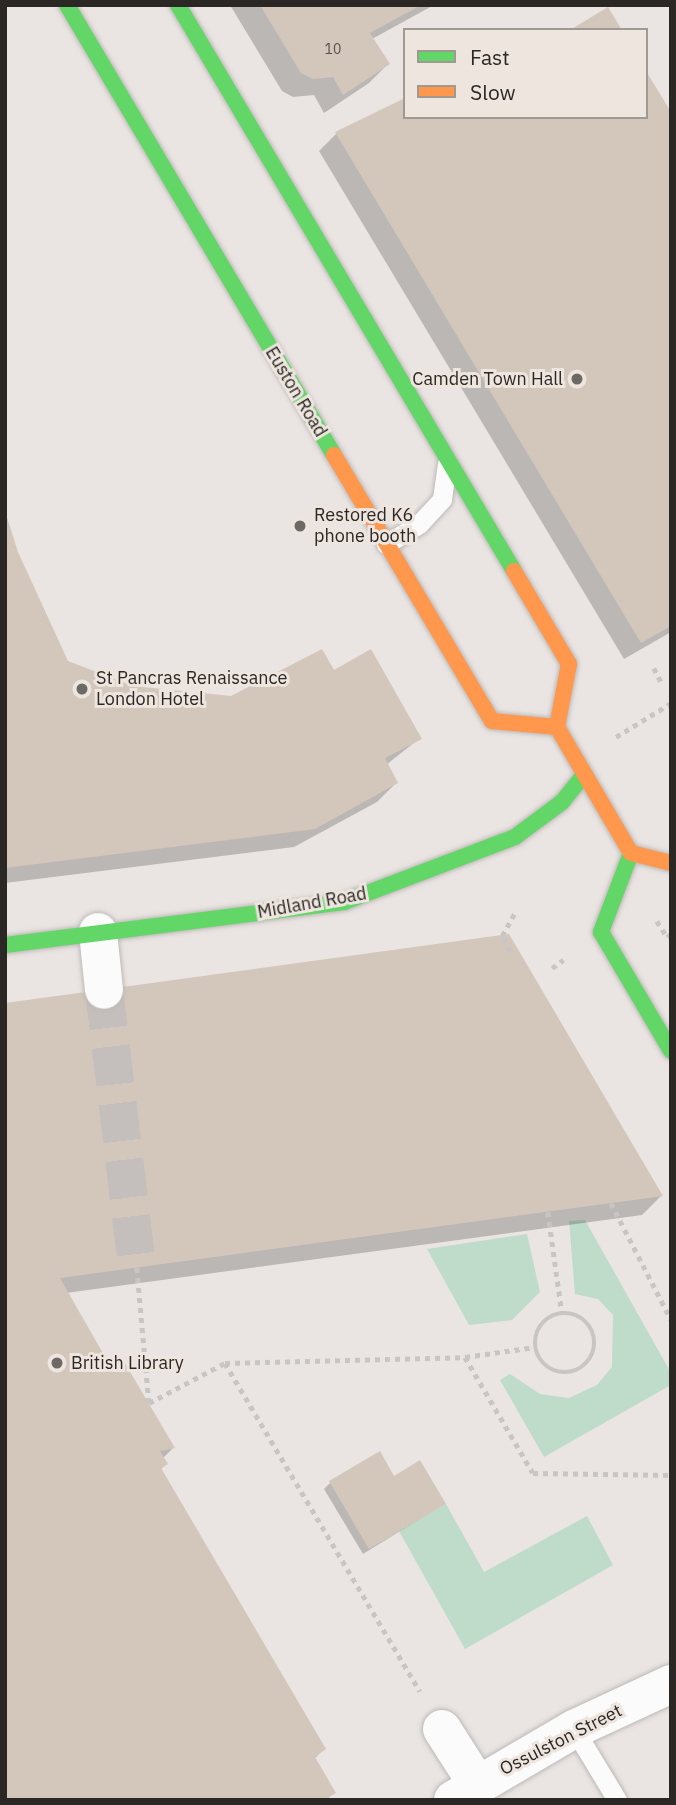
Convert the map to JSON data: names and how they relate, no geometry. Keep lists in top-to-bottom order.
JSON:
{
  "streets": {
    "main road": ["Euston Road", "Midland Road"],
    "street": ["Ossulston Street"]
  },
  "places": [
    "Camden Town Hall",
    "Restored K6 phone booth",
    "St Pancras Renaissance London Hotel",
    "British Library"
  ],
  "house_numbers": ["10"],
  "legend": ["Fast", "Slow"]
}
